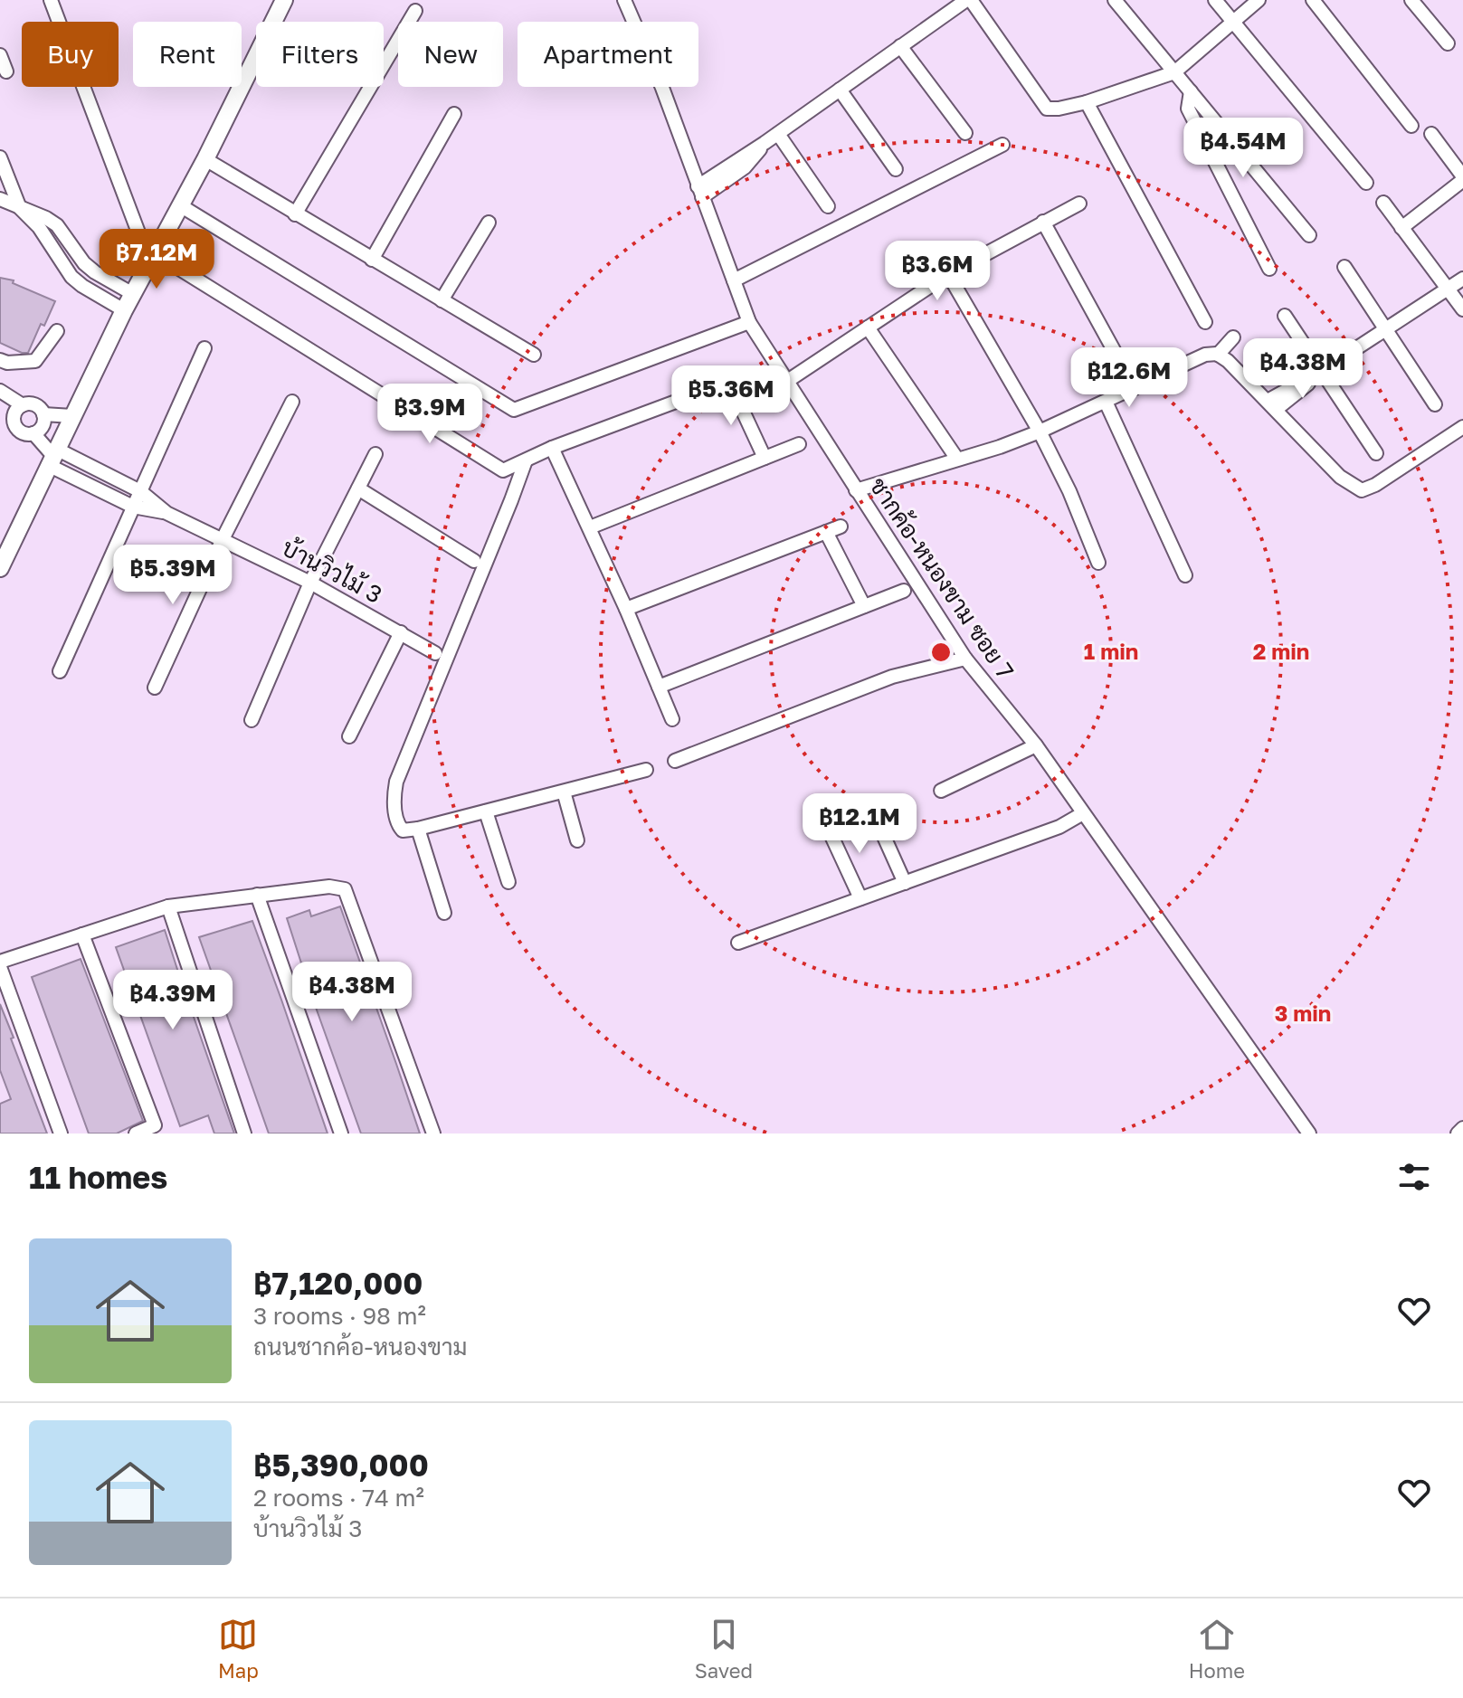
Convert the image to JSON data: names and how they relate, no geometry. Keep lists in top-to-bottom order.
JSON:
{
  "streets": {
    "street": ["บ้านวิวไม้ 3", "ชากค้อ-หนองขาม ซอย 7"]
  },
  "page": {
    "chip": [
      "Buy",
      "Rent",
      "Filters",
      "New",
      "Apartment"
    ],
    "price": [
      "฿4.54M",
      "฿7.12M",
      "฿3.6M",
      "฿4.38M",
      "฿12.6M",
      "฿5.36M",
      "฿3.9M",
      "฿5.39M",
      "฿12.1M",
      "฿4.38M",
      "฿4.39M"
    ],
    "heading": "11 homes",
    "list": [
      {
        "name": "฿7,120,000",
        "note": "3 rooms · 98 m² · ถนนชากค้อ-หนองขาม"
      },
      {
        "name": "฿5,390,000",
        "note": "2 rooms · 74 m² · บ้านวิวไม้ 3"
      }
    ],
    "tabs": ["Map", "Saved", "Home"]
  },
  "rings": ["1 min", "2 min", "3 min"]
}
